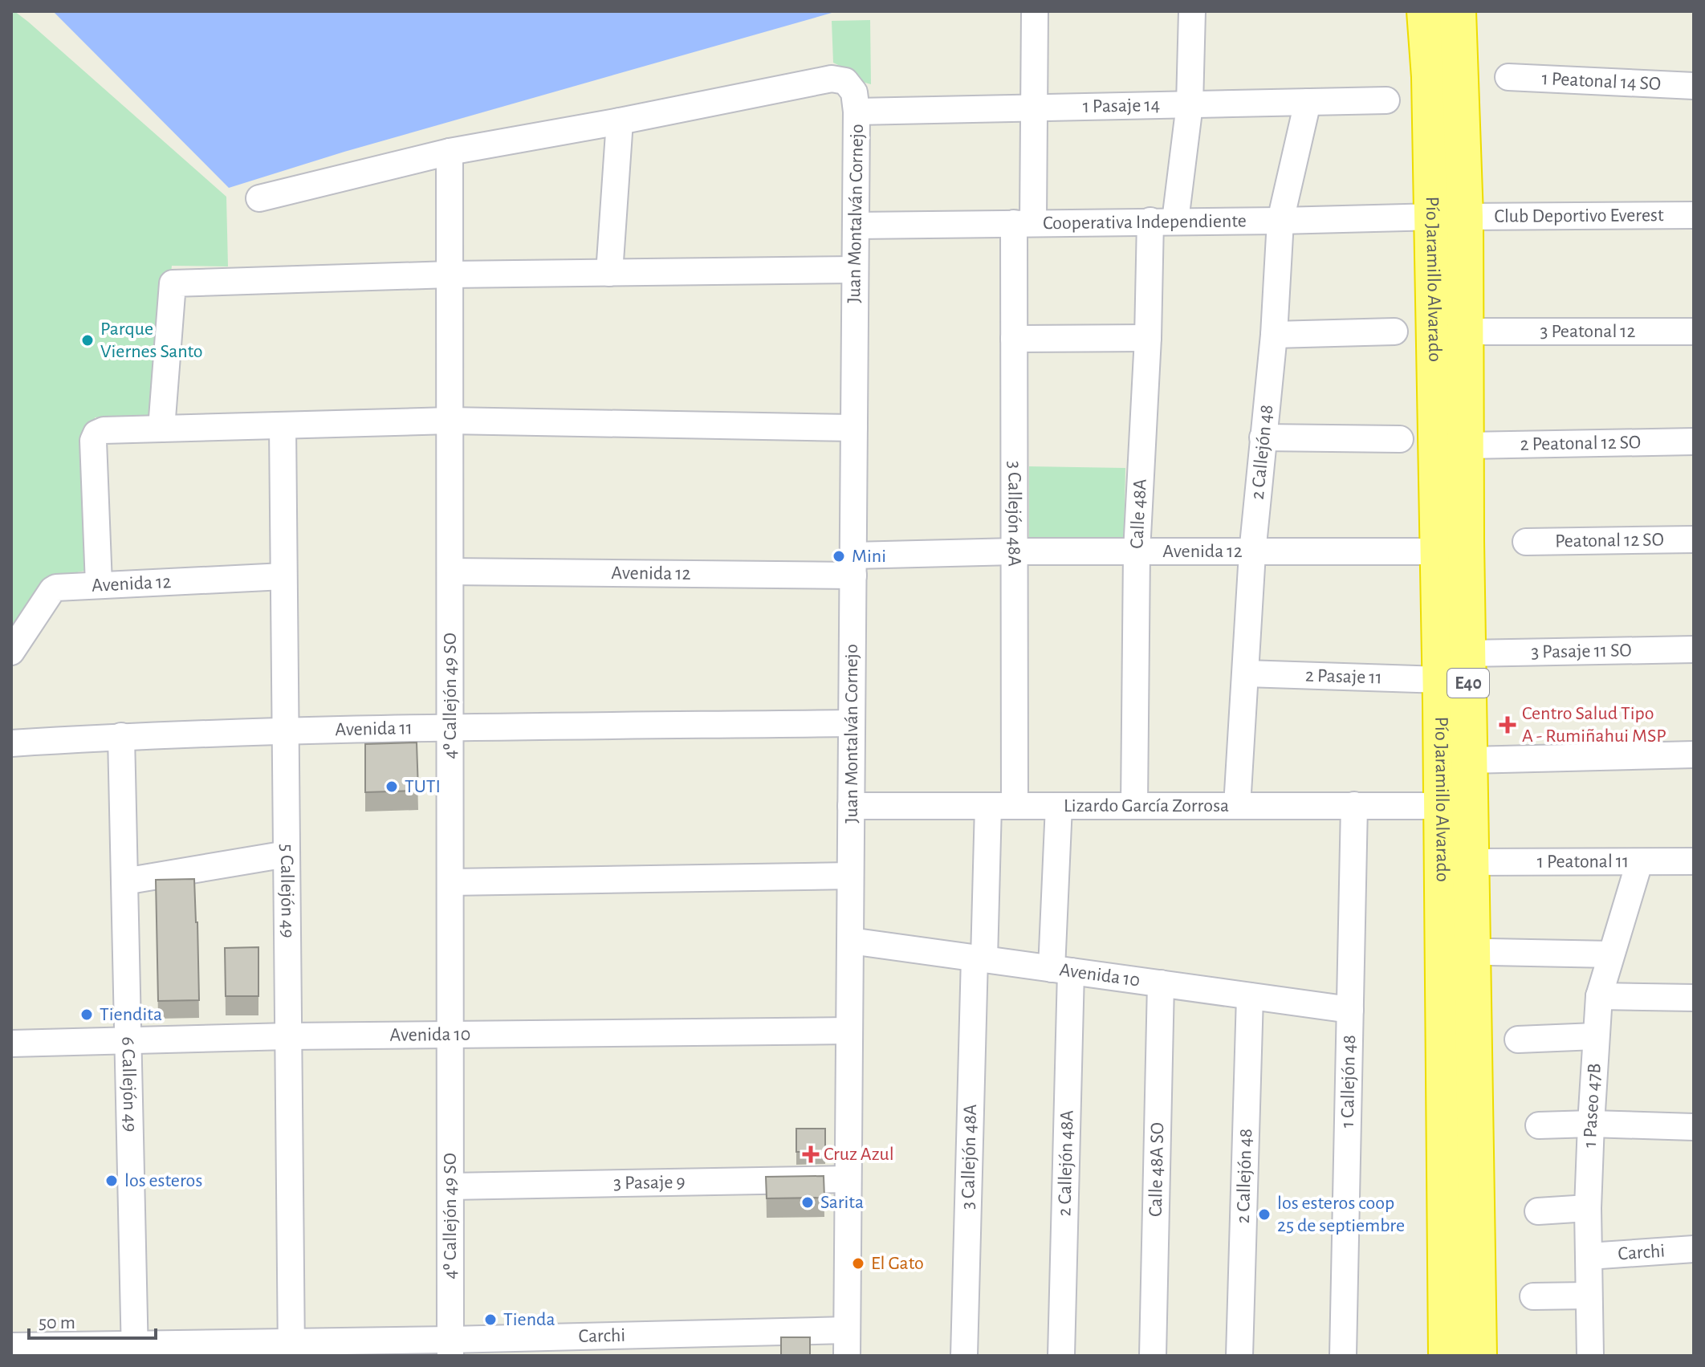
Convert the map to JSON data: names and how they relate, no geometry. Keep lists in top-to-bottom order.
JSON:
{
  "streets": {
    "highway": ["Pío Jaramillo Alvarado", "E40"],
    "street": [
      "1 Peatonal 14 SO",
      "1 Pasaje 14",
      "Juan Montalván Cornejo",
      "Club Deportivo Everest",
      "Cooperativa Independiente",
      "3 Peatonal 12",
      "2 Peatonal 12 SO",
      "2 Callejón 48",
      "Calle 48A",
      "3 Callejón 48A",
      "Peatonal 12 SO",
      "Avenida 12",
      "3 Pasaje 11 SO",
      "2 Pasaje 11",
      "4º Callejón 49 SO",
      "Avenida 11",
      "Lizardo García Zorrosa",
      "1 Peatonal 11",
      "5 Callejón 49",
      "Avenida 10",
      "1 Callejón 48",
      "6 Callejón 49",
      "1 Paseo 47B",
      "2 Callejón 48A",
      "Calle 48A SO",
      "3 Pasaje 9",
      "Carchi"
    ]
  },
  "crossings": [
    ["1 Pasaje 14", "Juan Montalván Cornejo"],
    ["1 Pasaje 14", "2 Callejón 48"],
    ["1 Pasaje 14", "Calle 48A"],
    ["1 Pasaje 14", "3 Callejón 48A"],
    ["Juan Montalván Cornejo", "Cooperativa Independiente"],
    ["Juan Montalván Cornejo", "Avenida 12"],
    ["Juan Montalván Cornejo", "4º Callejón 49 SO"],
    ["Juan Montalván Cornejo", "Avenida 11"],
    ["Juan Montalván Cornejo", "Lizardo García Zorrosa"],
    ["Juan Montalván Cornejo", "Avenida 10"],
    ["Juan Montalván Cornejo", "3 Pasaje 9"],
    ["Juan Montalván Cornejo", "Carchi"],
    ["Club Deportivo Everest", "Cooperativa Independiente"],
    ["Club Deportivo Everest", "Pío Jaramillo Alvarado"],
    ["Cooperativa Independiente", "Pío Jaramillo Alvarado"],
    ["Cooperativa Independiente", "2 Callejón 48"],
    ["Cooperativa Independiente", "Calle 48A"],
    ["Cooperativa Independiente", "3 Callejón 48A"],
    ["Pío Jaramillo Alvarado", "2 Peatonal 12 SO"],
    ["Pío Jaramillo Alvarado", "Avenida 12"],
    ["Pío Jaramillo Alvarado", "3 Pasaje 11 SO"],
    ["Pío Jaramillo Alvarado", "2 Pasaje 11"],
    ["Pío Jaramillo Alvarado", "Lizardo García Zorrosa"],
    ["Pío Jaramillo Alvarado", "1 Peatonal 11"],
    ["2 Callejón 48", "Avenida 12"],
    ["2 Callejón 48", "2 Pasaje 11"],
    ["2 Callejón 48", "Lizardo García Zorrosa"],
    ["2 Callejón 48", "Avenida 10"],
    ["Calle 48A", "Avenida 12"],
    ["Calle 48A", "Lizardo García Zorrosa"],
    ["3 Callejón 48A", "Avenida 12"],
    ["3 Callejón 48A", "Lizardo García Zorrosa"],
    ["3 Callejón 48A", "Avenida 10"],
    ["Avenida 12", "4º Callejón 49 SO"],
    ["Avenida 12", "5 Callejón 49"],
    ["4º Callejón 49 SO", "Avenida 11"],
    ["4º Callejón 49 SO", "Avenida 10"],
    ["4º Callejón 49 SO", "3 Pasaje 9"],
    ["4º Callejón 49 SO", "Carchi"],
    ["Avenida 11", "5 Callejón 49"],
    ["Avenida 11", "6 Callejón 49"],
    ["Lizardo García Zorrosa", "1 Callejón 48"],
    ["Lizardo García Zorrosa", "2 Callejón 48A"],
    ["1 Peatonal 11", "1 Paseo 47B"],
    ["5 Callejón 49", "Avenida 10"],
    ["5 Callejón 49", "Carchi"],
    ["Avenida 10", "1 Callejón 48"],
    ["Avenida 10", "6 Callejón 49"],
    ["Avenida 10", "2 Callejón 48A"],
    ["Avenida 10", "Calle 48A SO"],
    ["6 Callejón 49", "Carchi"],
    ["1 Paseo 47B", "Carchi"]
  ],
  "places": {
    "other": [
      "Parque Viernes Santo",
      "Mini",
      "TUTI",
      "Tiendita",
      "los esteros",
      "Sarita",
      "los esteros coop 25 de septiembre",
      "El Gato",
      "Tienda"
    ],
    "health": ["Centro Salud Tipo A - Rumiñahui MSP", "Cruz Azul"]
  },
  "scale_bar": "50 m"
}
